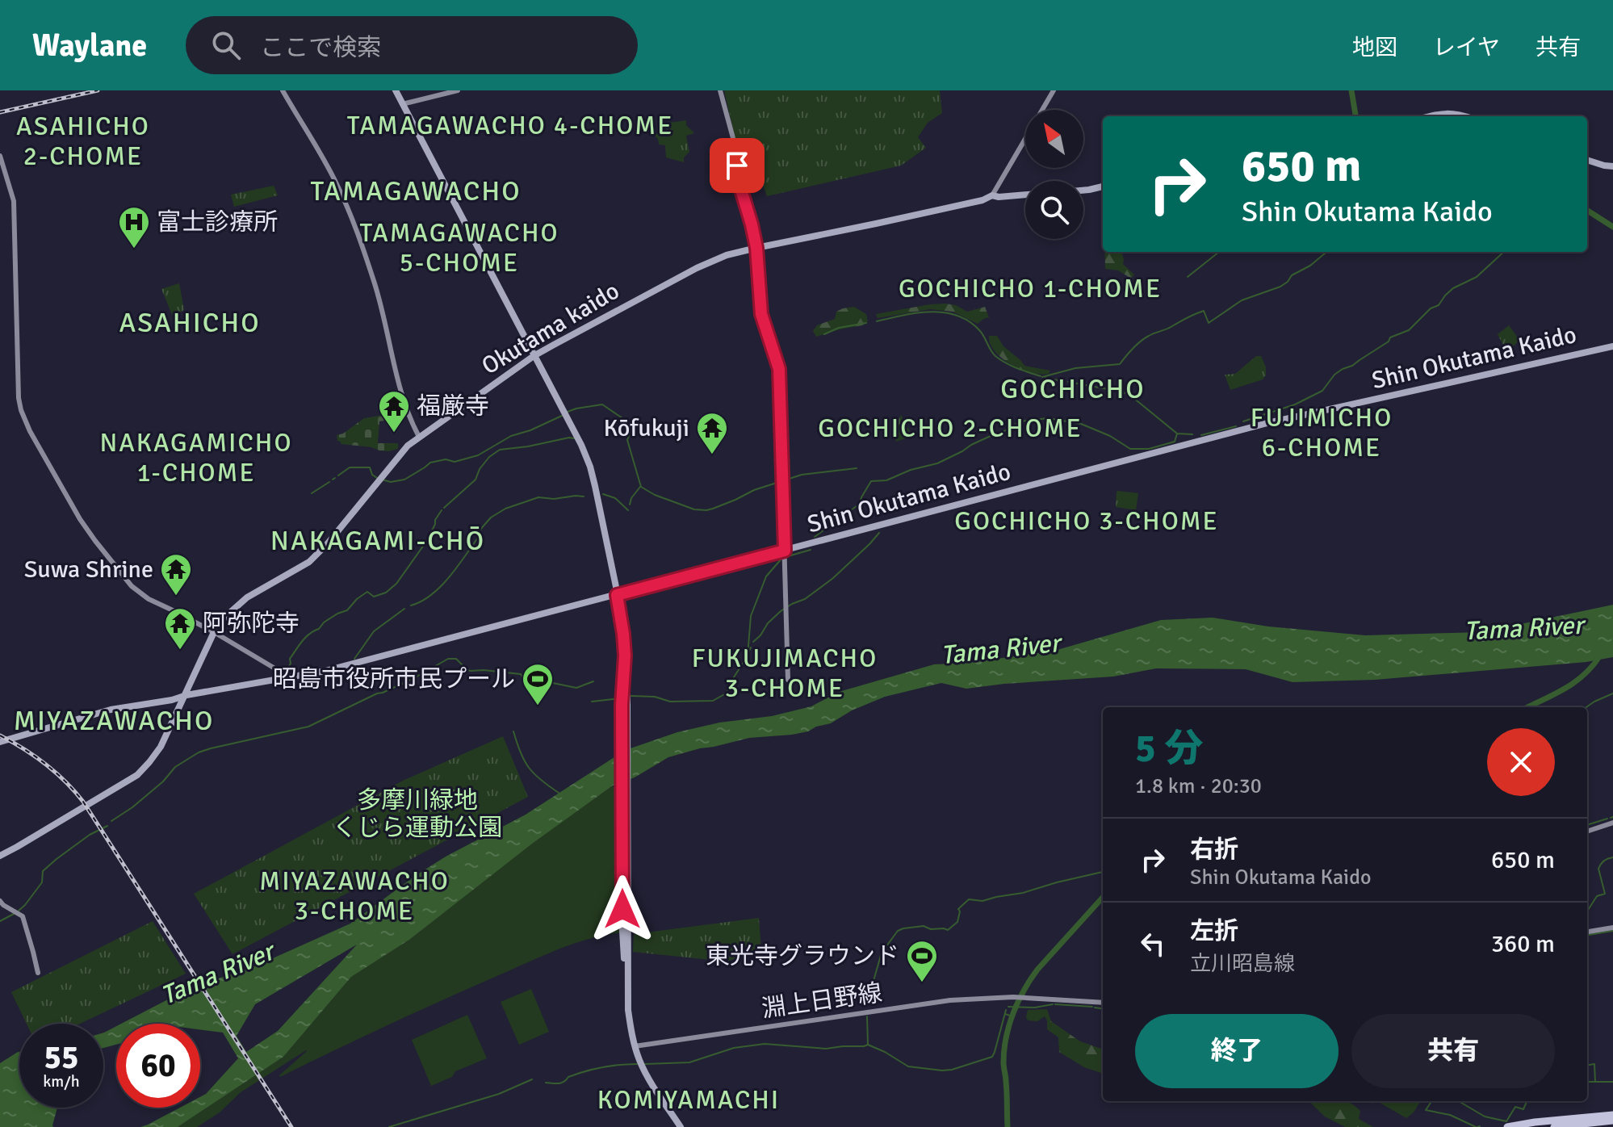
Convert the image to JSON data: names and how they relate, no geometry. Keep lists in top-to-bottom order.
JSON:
{
  "streets": {
    "main road": ["Okutama kaido", "Shin Okutama Kaido", "淵上日野線"]
  },
  "crossings": [
    ["Okutama kaido", "Shin Okutama Kaido"]
  ],
  "districts": [
    "TAMAGAWACHO 4-CHOME",
    "ASAHICHO 2-CHOME",
    "TAMAGAWACHO",
    "TAMAGAWACHO 5-CHOME",
    "GOCHICHO 1-CHOME",
    "ASAHICHO",
    "GOCHICHO",
    "FUJIMICHO 6-CHOME",
    "GOCHICHO 2-CHOME",
    "NAKAGAMICHO 1-CHOME",
    "GOCHICHO 3-CHOME",
    "NAKAGAMI-CHŌ",
    "FUKUJIMACHO 3-CHOME",
    "MIYAZAWACHO",
    "MIYAZAWACHO 3-CHOME",
    "KOMIYAMACHI"
  ],
  "water": ["Tama River"],
  "parks": ["多摩川緑地 くじら運動公園"],
  "places": {
    "hospital": ["富士診療所"],
    "temple": [
      "福厳寺",
      "Kōfukuji",
      "Suwa Shrine",
      "阿弥陀寺"
    ],
    "sports": ["昭島市役所市民プール", "東光寺グラウンド"]
  },
  "north": "top left",
  "page": {
    "header": "Waylane",
    "search": "ここで検索",
    "nav": ["地図", "レイヤ", "共有"],
    "turn": ["650 m", "Shin Okutama Kaido"],
    "heading": ["5 分", "1.8 km · 20:30"],
    "list": [
      {
        "name": "右折",
        "note": "Shin Okutama Kaido",
        "value": "650 m"
      },
      {
        "name": "左折",
        "note": "立川昭島線",
        "value": "360 m"
      }
    ],
    "buttons": ["終了", "共有"],
    "speed": "55 km/h",
    "limit": "60"
  }
}
